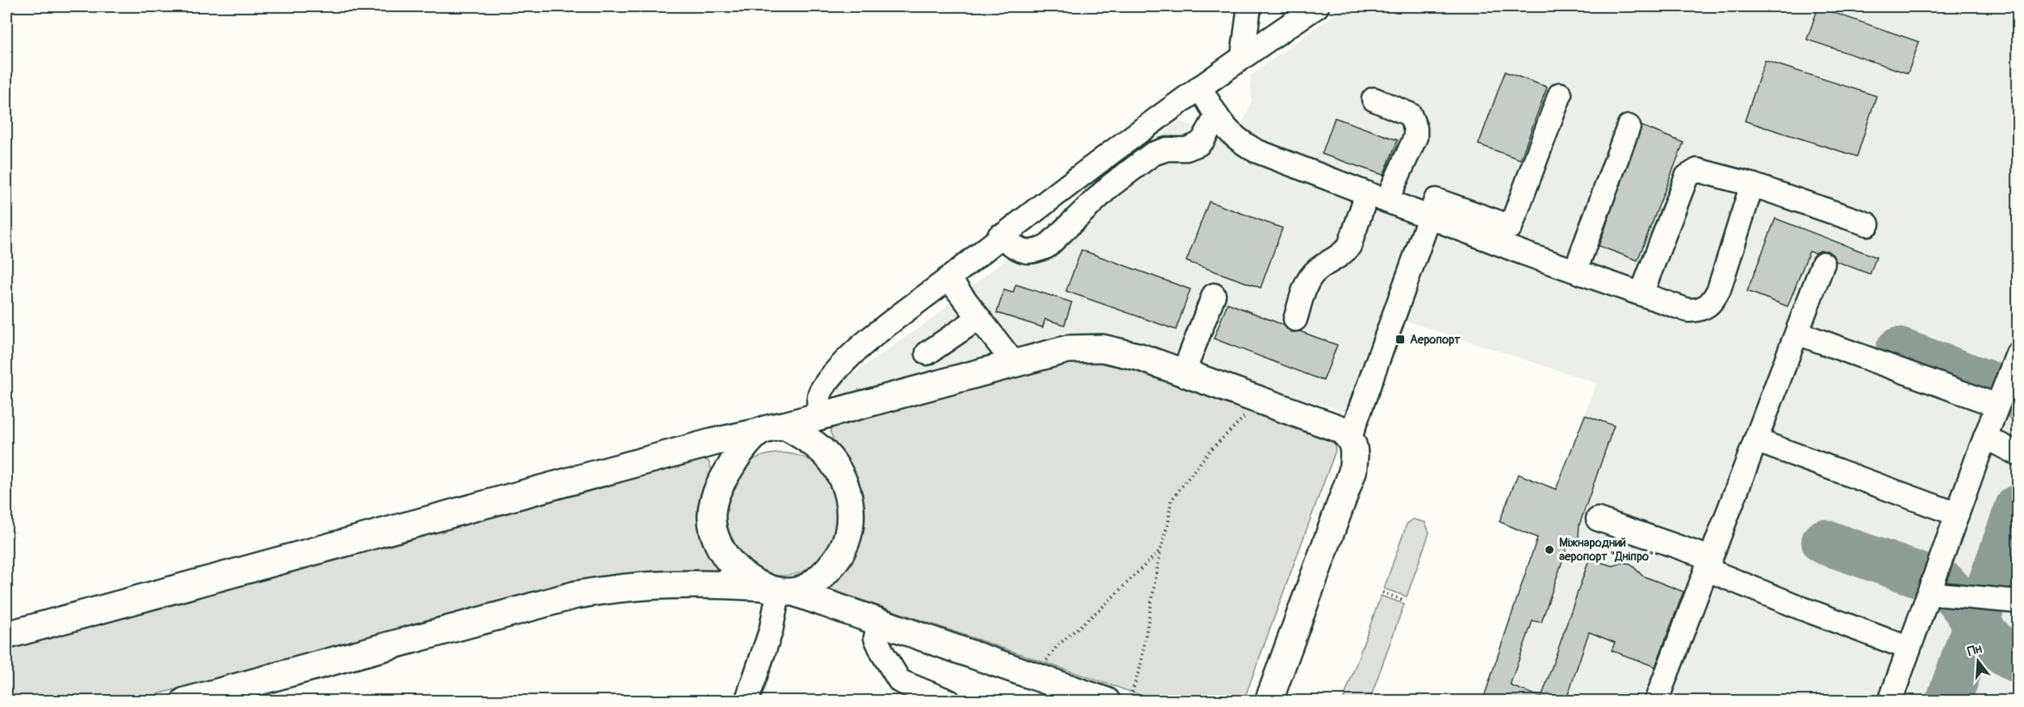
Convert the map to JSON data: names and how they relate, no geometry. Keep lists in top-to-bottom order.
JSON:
{
  "places": {
    "transit": ["Аеропорт"],
    "other": ["Міжнародний аеропорт \"Дніпро\""]
  },
  "north": "top"
}
